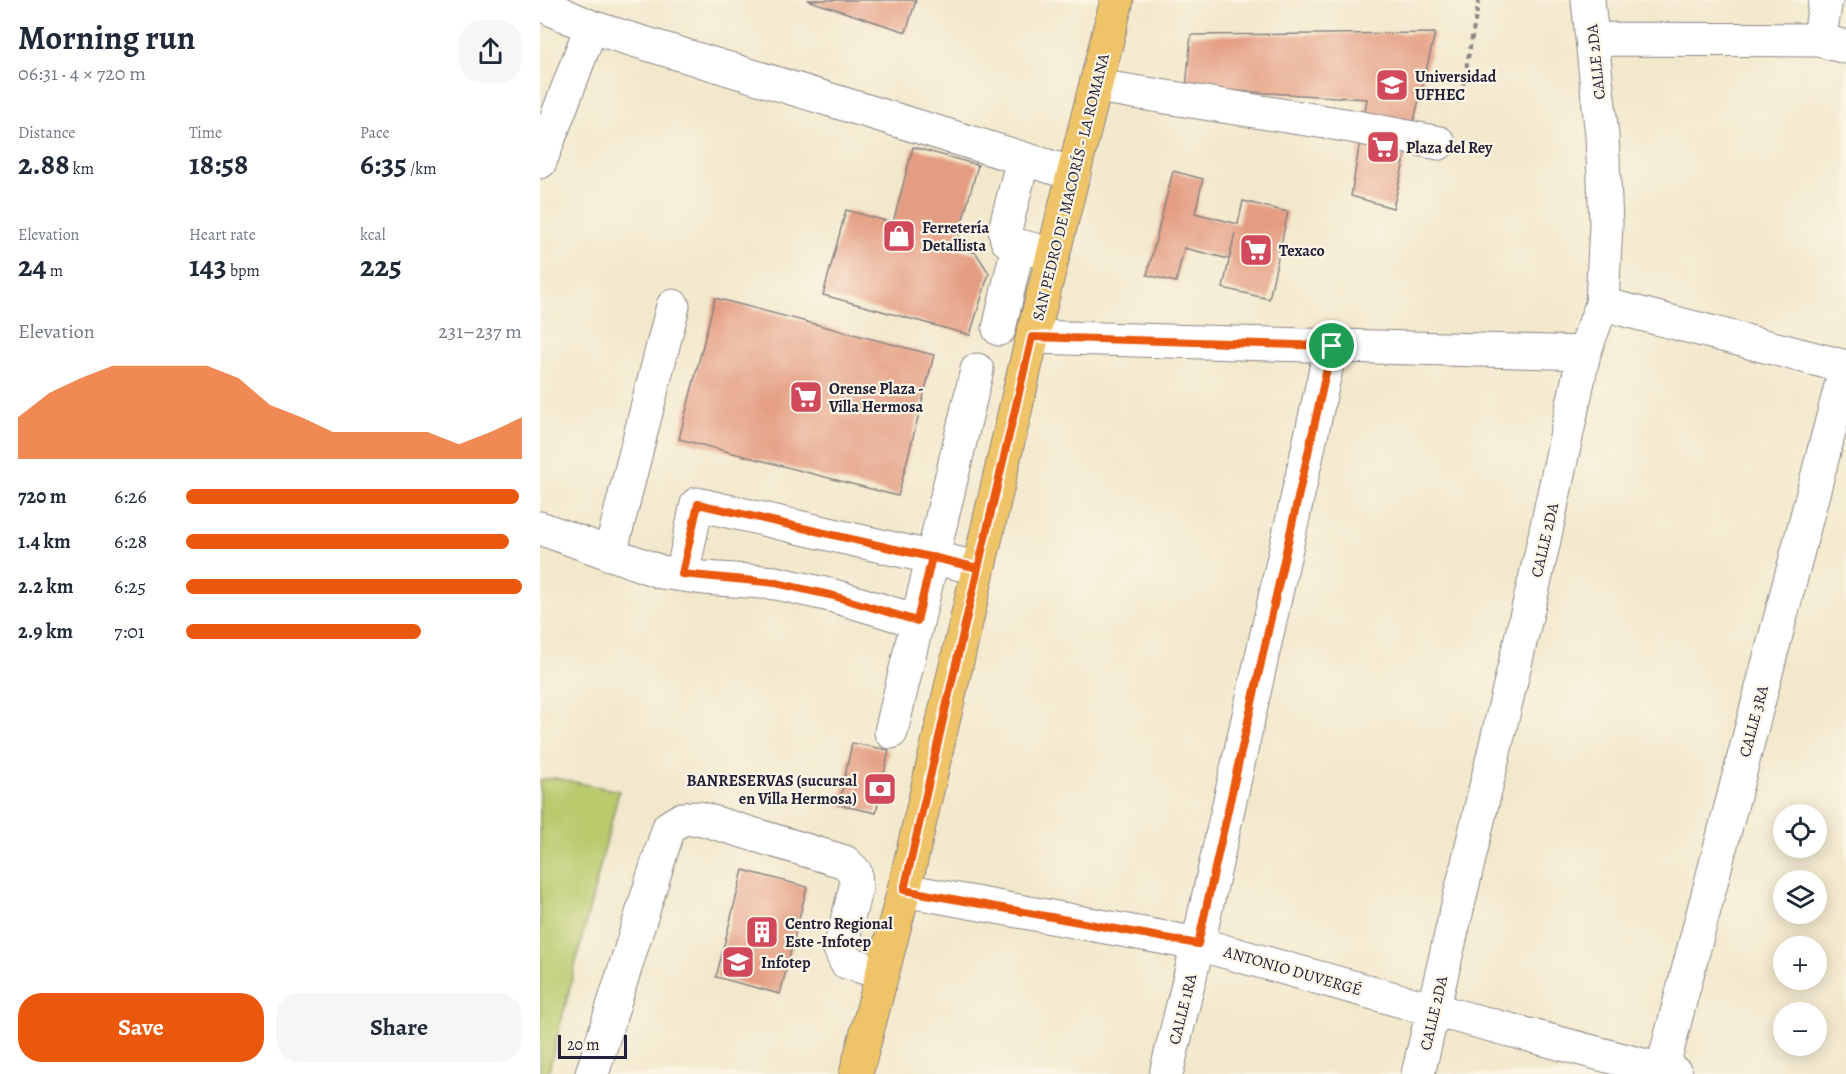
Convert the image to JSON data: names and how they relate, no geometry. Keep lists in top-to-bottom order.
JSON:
{
  "streets": {
    "main road": ["SAN PEDRO DE MACORÍS - LA ROMANA"],
    "street": [
      "CALLE 2DA",
      "CALLE 3RA",
      "ANTONIO DUVERGÉ",
      "CALLE 1RA"
    ]
  },
  "crossings": [
    ["CALLE 2DA", "ANTONIO DUVERGÉ"],
    ["SAN PEDRO DE MACORÍS - LA ROMANA", "ANTONIO DUVERGÉ"],
    ["CALLE 3RA", "ANTONIO DUVERGÉ"],
    ["ANTONIO DUVERGÉ", "CALLE 1RA"]
  ],
  "places": {
    "school or university": ["Universidad UFHEC", "Infotep"],
    "supermarket": ["Plaza del Rey", "Texaco", "Orense Plaza - Villa Hermosa"],
    "shop": ["Ferretería Detallista"],
    "bank": ["BANRESERVAS (sucursal en Villa Hermosa)"],
    "building": ["Centro Regional Este -Infotep"]
  },
  "scale_bar": "20 m",
  "page": {
    "heading": ["Morning run", "06:31 · 4 × 720 m"],
    "stats": [
      ["Distance", "2.88 km"],
      ["Time", "18:58"],
      ["Pace", "6:35 /km"],
      ["Elevation", "24 m"],
      ["Heart rate", "143 bpm"],
      ["kcal", "225"]
    ],
    "chart": ["Elevation", "231–237 m"],
    "list": [
      {
        "name": "720 m",
        "note": "6:26"
      },
      {
        "name": "1.4 km",
        "note": "6:28"
      },
      {
        "name": "2.2 km",
        "note": "6:25"
      },
      {
        "name": "2.9 km",
        "note": "7:01"
      }
    ],
    "map_buttons": ["+", "−"],
    "buttons": ["Save", "Share"],
    "scale": "20 m"
  }
}
